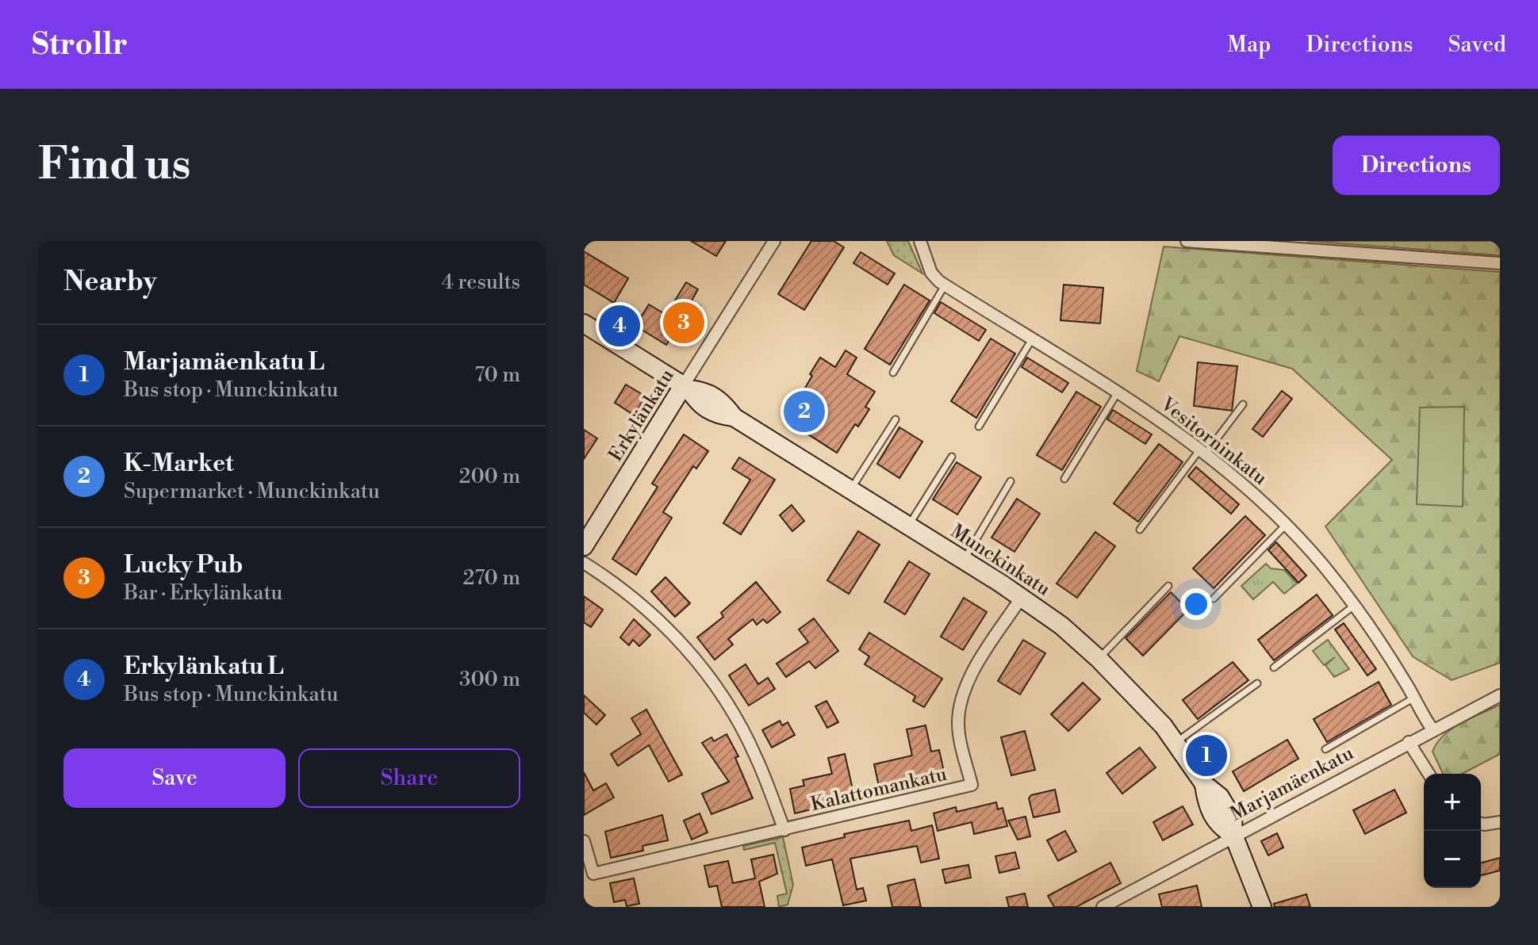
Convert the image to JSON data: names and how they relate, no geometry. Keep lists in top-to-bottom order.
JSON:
{
  "streets": {
    "main road": ["Erkylänkatu", "Munckinkatu"],
    "street": ["Vesitorninkatu", "Marjamäenkatu", "Kalattomankatu"]
  },
  "crossings": [
    ["Erkylänkatu", "Munckinkatu"],
    ["Vesitorninkatu", "Marjamäenkatu"],
    ["Munckinkatu", "Marjamäenkatu"],
    ["Munckinkatu", "Kalattomankatu"]
  ],
  "page": {
    "header": "Strollr",
    "nav": ["Map", "Directions", "Saved"],
    "buttons": [
      "Directions",
      ["Save", "Share"]
    ],
    "title": "Find us",
    "heading": ["Nearby", "4 results"],
    "pins": [
      "3",
      "4",
      "2",
      "1"
    ],
    "list": [
      {
        "mark": "1",
        "name": "Marjamäenkatu L",
        "note": "Bus stop · Munckinkatu",
        "value": "70 m"
      },
      {
        "mark": "2",
        "name": "K-Market",
        "note": "Supermarket · Munckinkatu",
        "value": "200 m"
      },
      {
        "mark": "3",
        "name": "Lucky Pub",
        "note": "Bar · Erkylänkatu",
        "value": "270 m"
      },
      {
        "mark": "4",
        "name": "Erkylänkatu L",
        "note": "Bus stop · Munckinkatu",
        "value": "300 m"
      }
    ],
    "map_buttons": ["+", "−"]
  }
}
